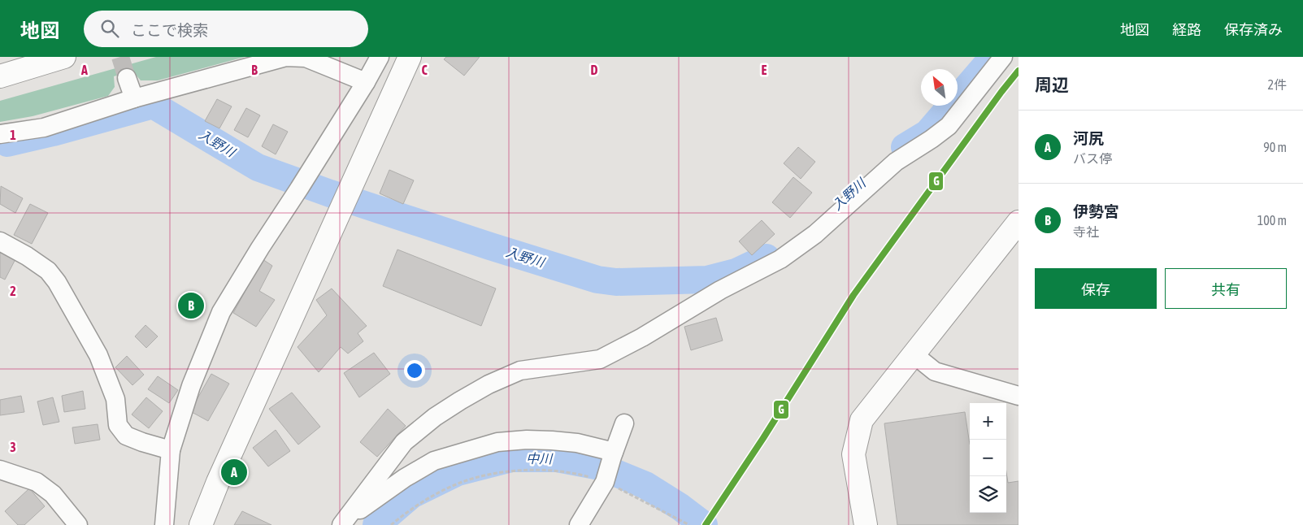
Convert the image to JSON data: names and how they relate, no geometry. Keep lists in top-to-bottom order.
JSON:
{
  "water": ["入野川", "中川"],
  "lines": ["transit line G"],
  "north": "top left",
  "page": {
    "header": "地図",
    "search": "ここで検索",
    "nav": ["地図", "経路", "保存済み"],
    "heading": ["周辺", "2件"],
    "list": [
      {
        "mark": "A",
        "name": "河尻",
        "note": "バス停",
        "value": "90 m"
      },
      {
        "mark": "B",
        "name": "伊勢宮",
        "note": "寺社",
        "value": "100 m"
      }
    ],
    "buttons": ["保存", "共有"],
    "pins": ["B", "A"],
    "map_buttons": ["+", "−"]
  },
  "grid": {
    "columns": [
      "A",
      "B",
      "C",
      "D",
      "E"
    ],
    "rows": ["1", "2", "3"]
  }
}
